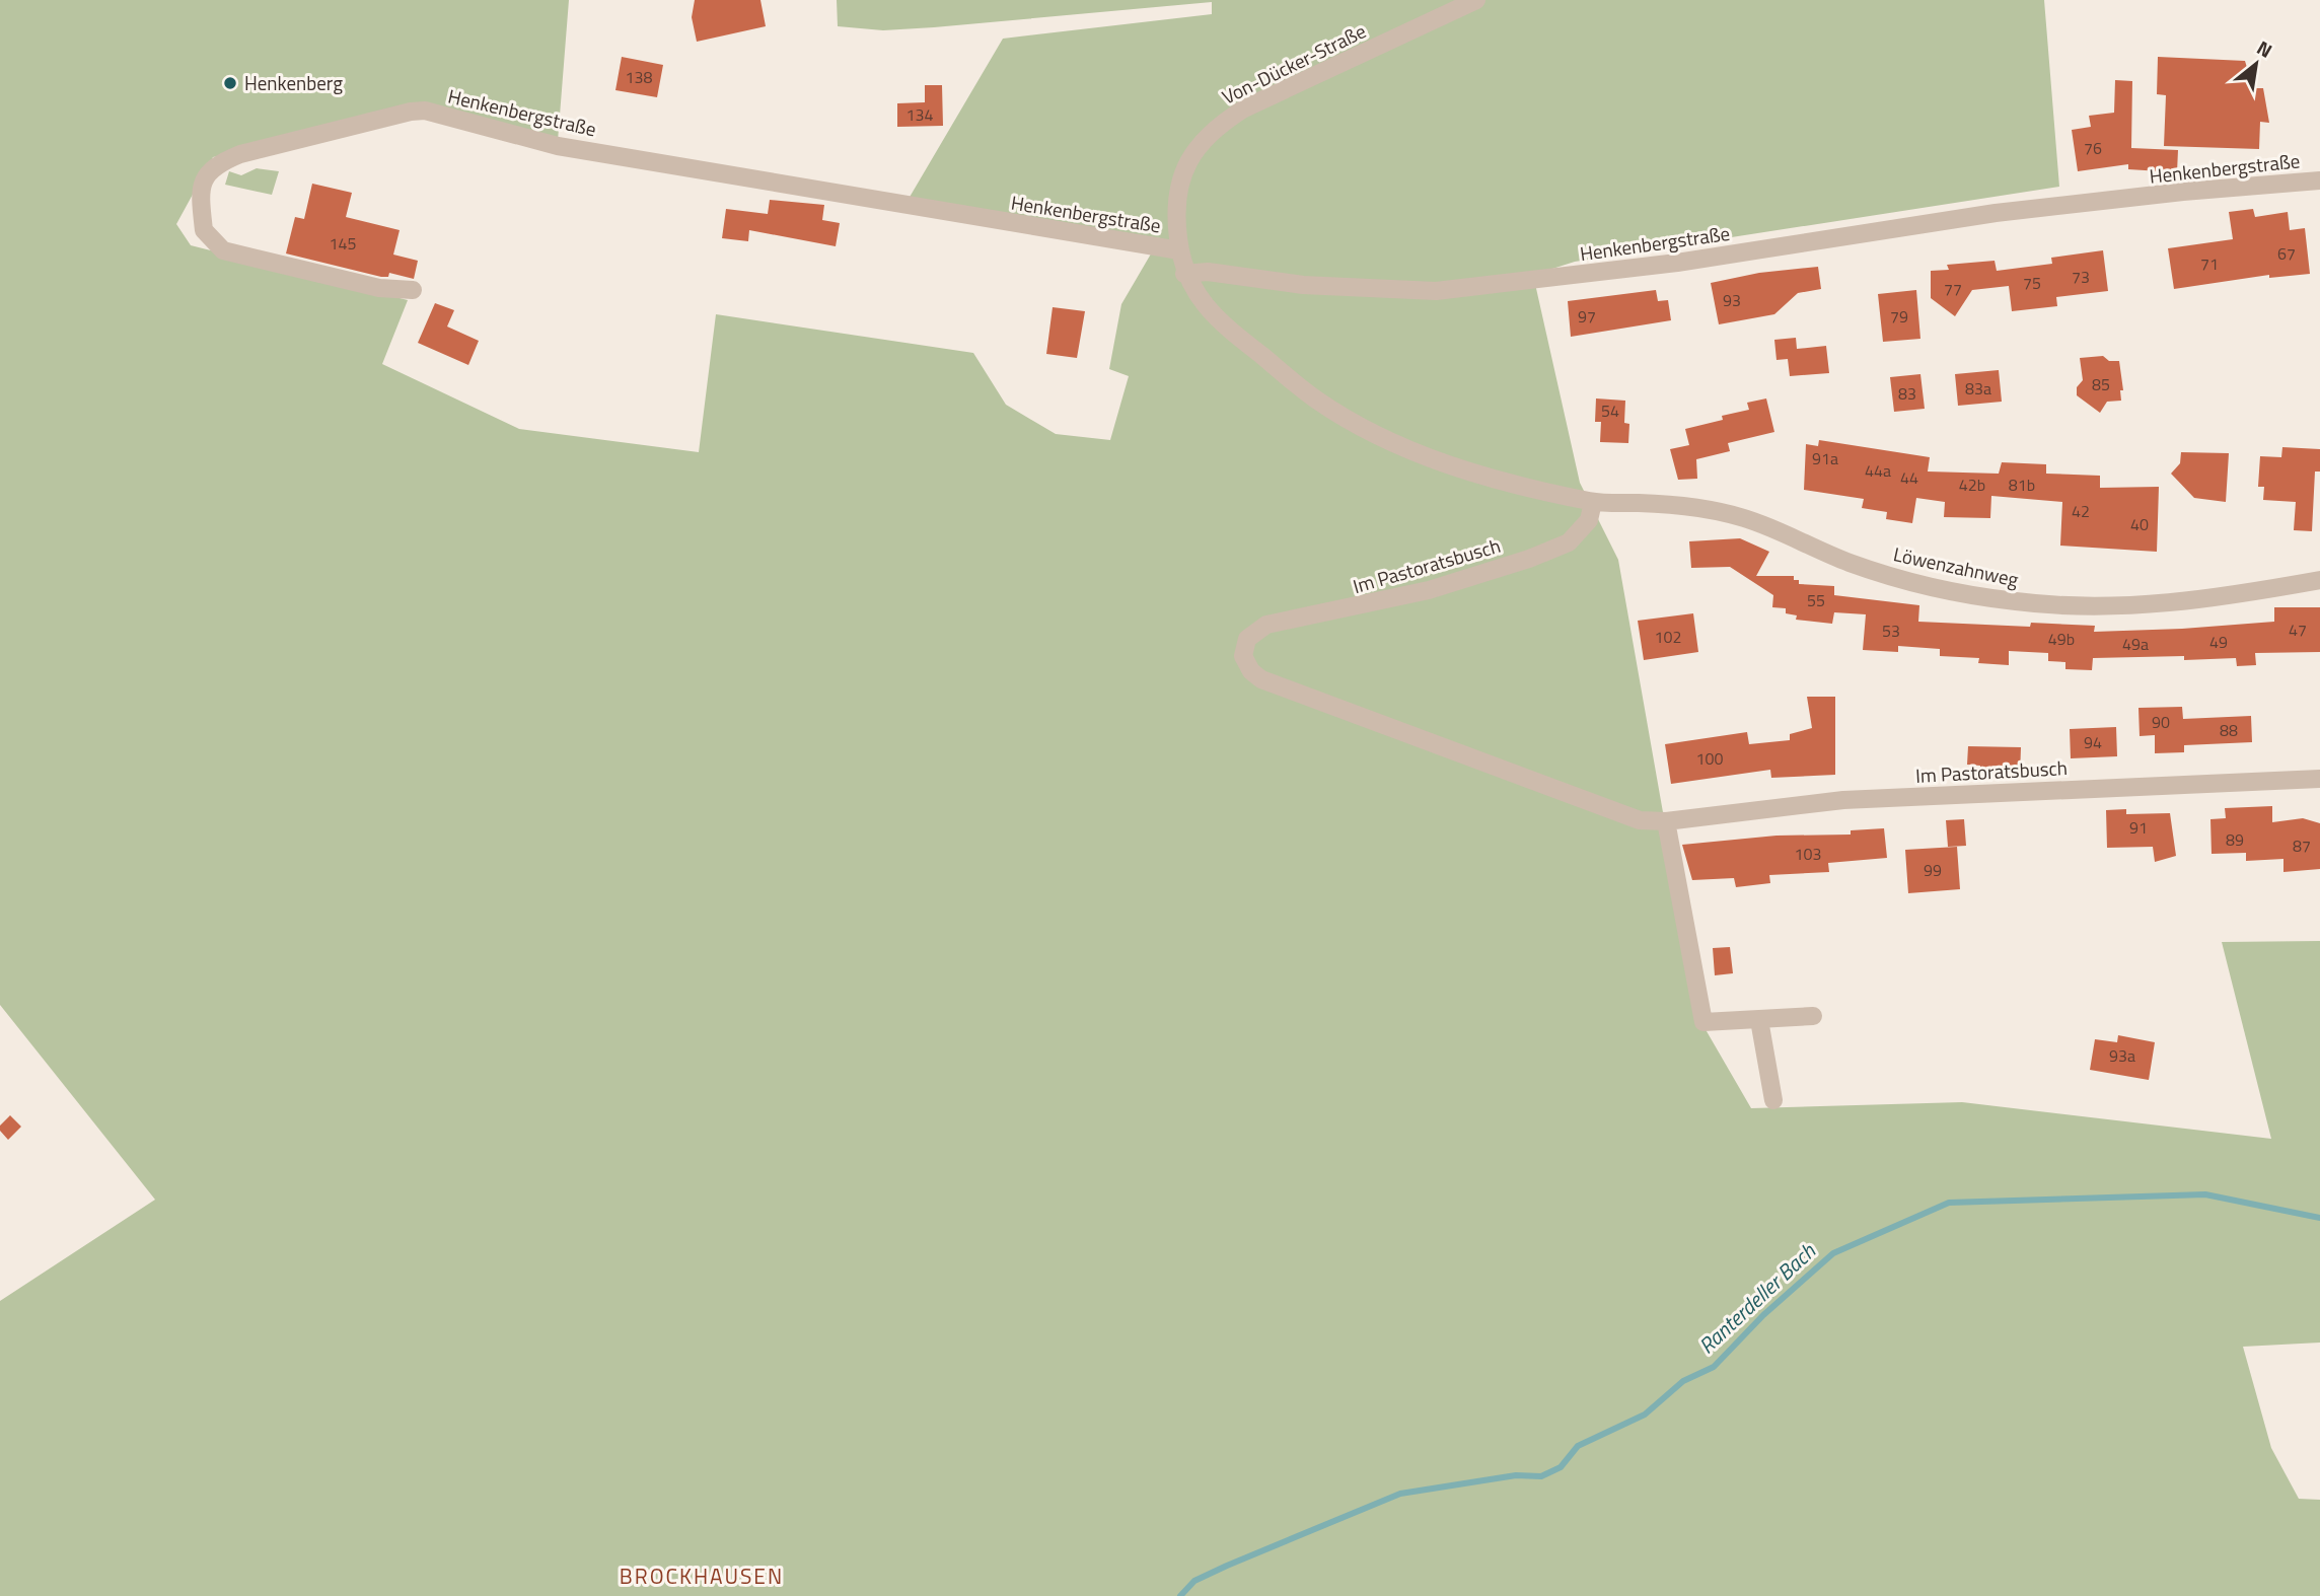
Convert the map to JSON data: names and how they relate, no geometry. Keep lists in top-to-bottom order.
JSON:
{
  "streets": {
    "street": [
      "Von-Dücker-Straße",
      "Henkenbergstraße",
      "Im Pastoratsbusch",
      "Löwenzahnweg"
    ]
  },
  "crossings": [
    ["Von-Dücker-Straße", "Henkenbergstraße"],
    ["Im Pastoratsbusch", "Löwenzahnweg"]
  ],
  "districts": ["BROCKHAUSEN"],
  "water": ["Ranterdeller Bach"],
  "places": ["Henkenberg"],
  "house_numbers": [
    "138",
    "134",
    "76",
    "145",
    "67",
    "71",
    "73",
    "75",
    "77",
    "93",
    "97",
    "79",
    "85",
    "83a",
    "83",
    "54",
    "91a",
    "44a",
    "44",
    "42b",
    "81b",
    "42",
    "40",
    "55",
    "47",
    "53",
    "102",
    "49b",
    "49",
    "49a",
    "90",
    "88",
    "94",
    "100",
    "91",
    "89",
    "87",
    "103",
    "99",
    "93a"
  ],
  "north": "top right"
}
